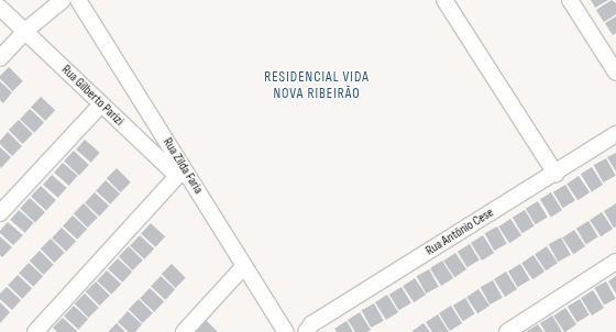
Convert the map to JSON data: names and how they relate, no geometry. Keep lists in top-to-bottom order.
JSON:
{
  "streets": {
    "street": ["Rua Gilberto Parizi", "Rua Zilda Faria", "Rua Antônio Cese"]
  },
  "crossings": [
    ["Rua Gilberto Parizi", "Rua Zilda Faria"]
  ],
  "districts": ["RESIDENCIAL VIDA NOVA RIBEIRÃO"]
}
